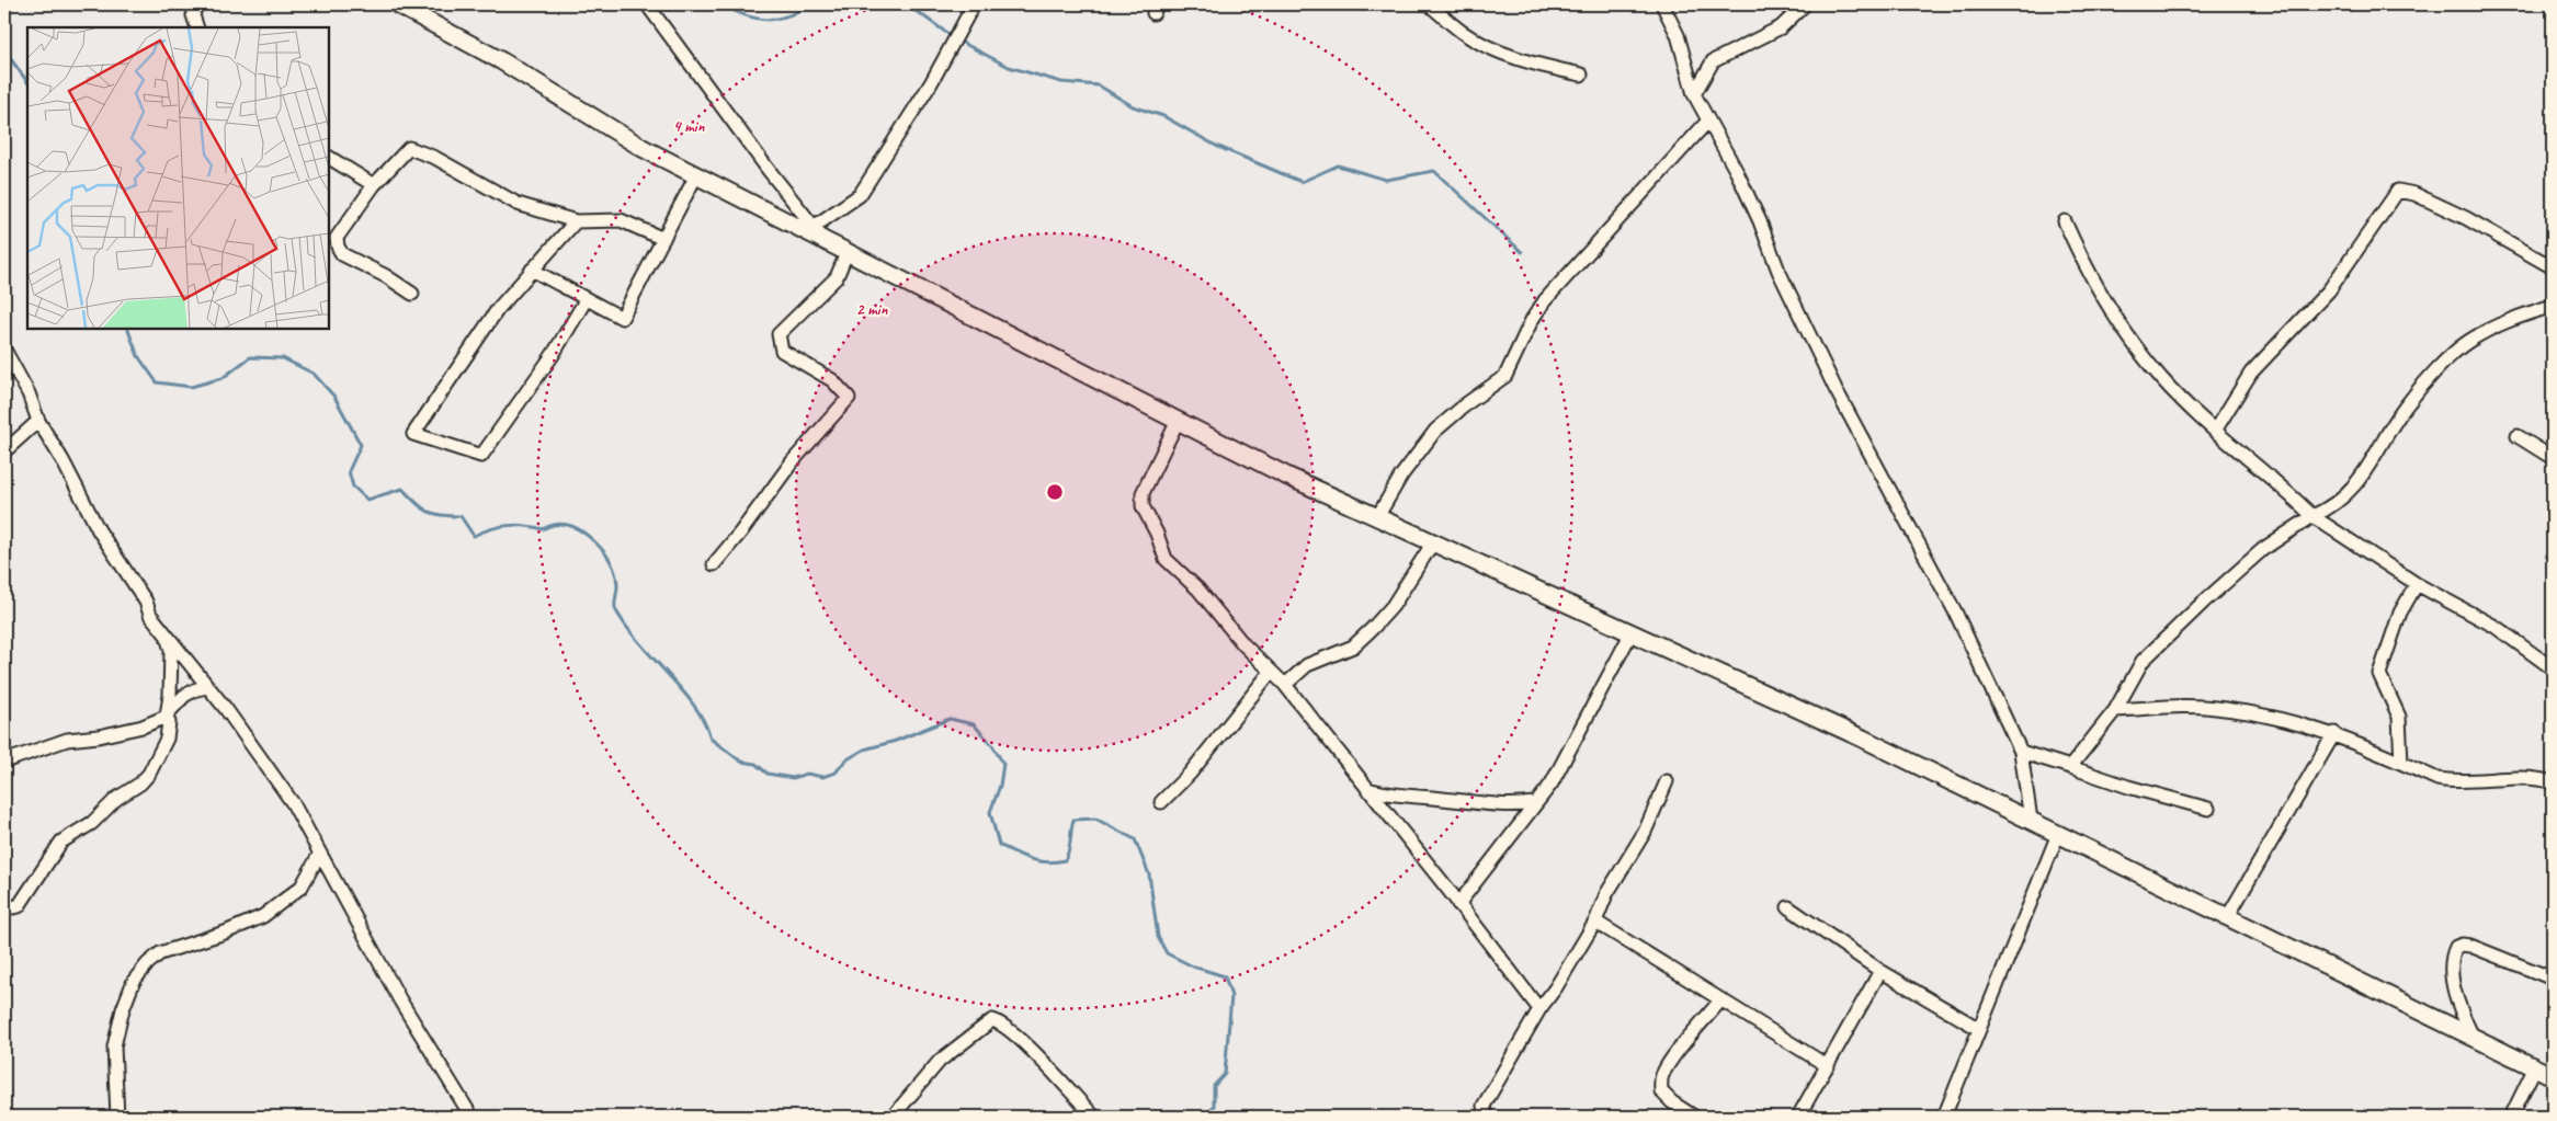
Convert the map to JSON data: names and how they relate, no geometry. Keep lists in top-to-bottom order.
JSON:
{
  "rings": ["4 min", "2 min"]
}
